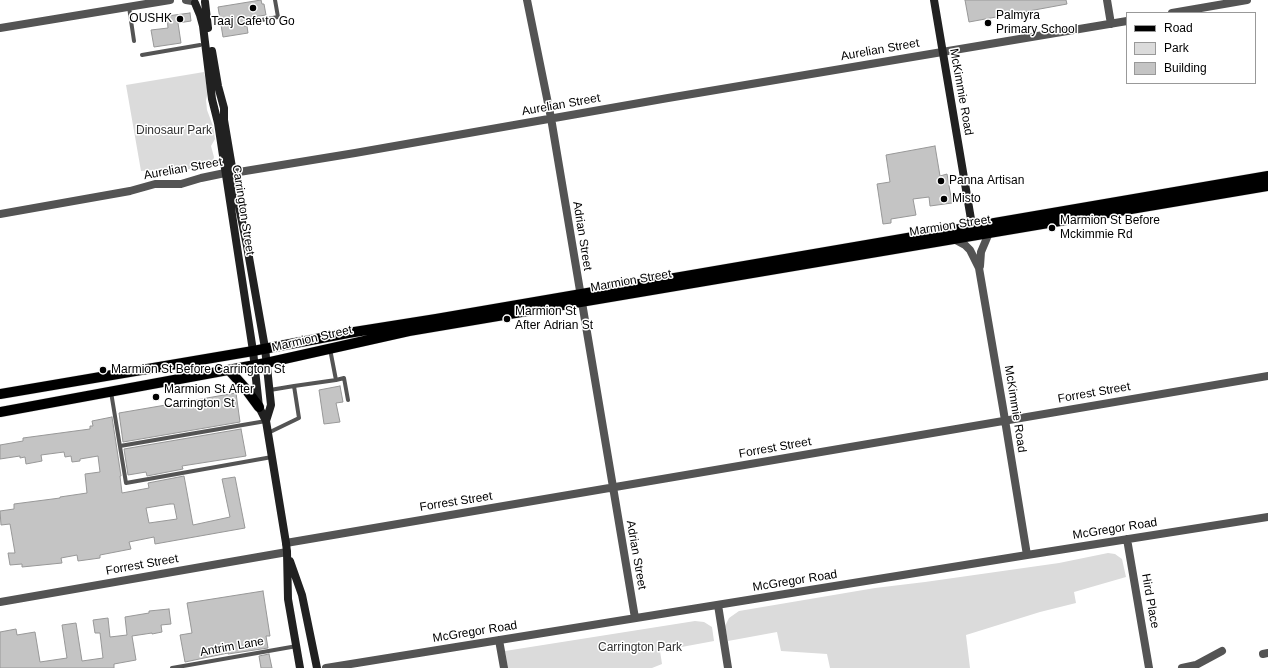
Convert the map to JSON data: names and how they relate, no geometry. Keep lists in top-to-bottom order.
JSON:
{
  "streets": {
    "main road": ["McKimmie Road", "Carrington Street", "Marmion Street"],
    "street": [
      "Aurelian Street",
      "Adrian Street",
      "Forrest Street",
      "McGregor Road",
      "Hird Place"
    ],
    "lane": ["Antrim Lane"]
  },
  "crossings": [
    ["Aurelian Street", "McKimmie Road"],
    ["Aurelian Street", "Carrington Street"],
    ["Aurelian Street", "Adrian Street"],
    ["McKimmie Road", "Marmion Street"],
    ["McKimmie Road", "Forrest Street"],
    ["McKimmie Road", "McGregor Road"],
    ["Carrington Street", "Marmion Street"],
    ["Carrington Street", "Forrest Street"],
    ["Carrington Street", "Antrim Lane"],
    ["Marmion Street", "Adrian Street"],
    ["Adrian Street", "Forrest Street"],
    ["Adrian Street", "McGregor Road"],
    ["McGregor Road", "Hird Place"]
  ],
  "parks": ["Dinosaur Park", "Carrington Park"],
  "places": [
    "Taaj Cafe to Go",
    "OUSHK",
    "Palmyra Primary School",
    "Panna Artisan",
    "Misto",
    "Marmion St Before Mckimmie Rd",
    "Marmion St After Adrian St",
    "Marmion St Before Carrington St",
    "Marmion St After Carrington St"
  ],
  "legend": ["Road", "Park", "Building"]
}
